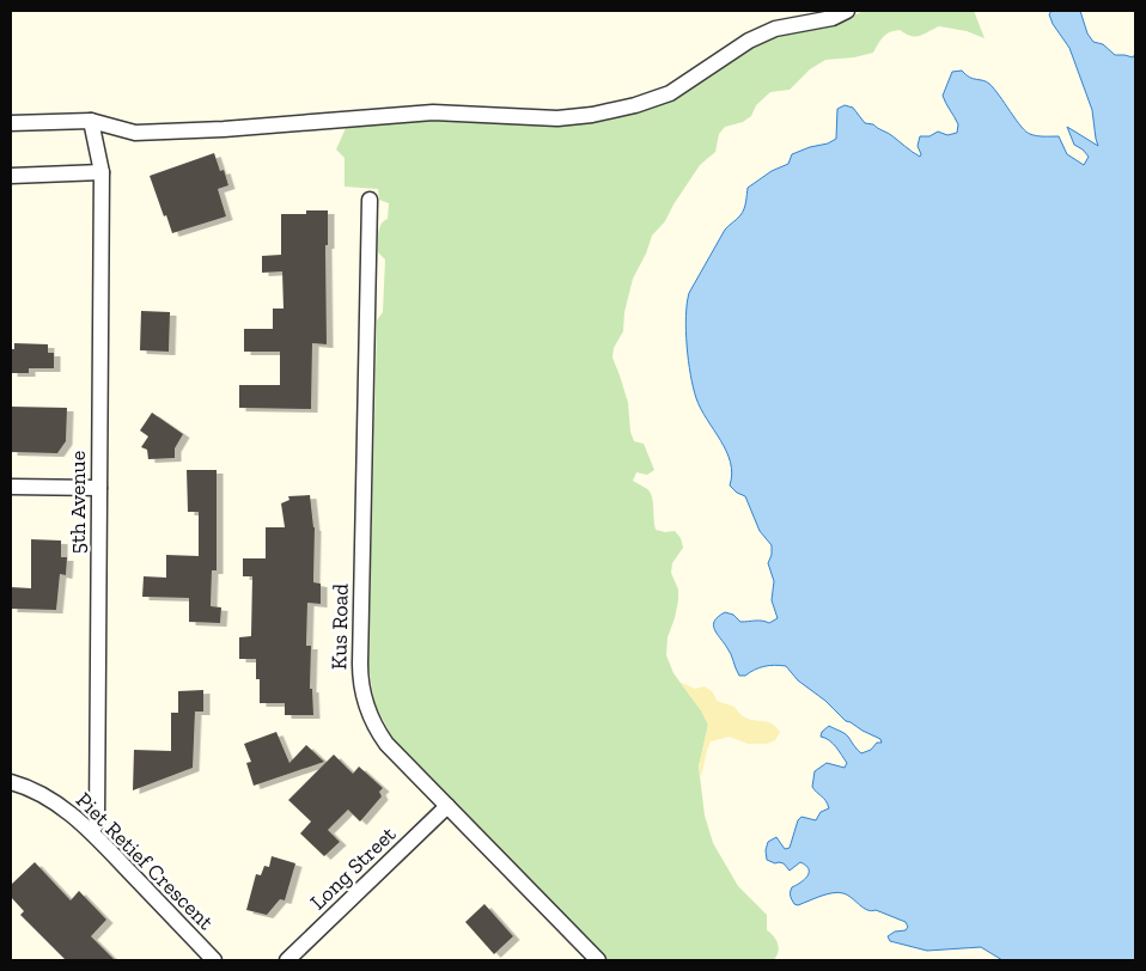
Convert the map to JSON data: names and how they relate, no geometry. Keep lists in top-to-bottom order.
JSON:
{
  "streets": {
    "street": [
      "5th Avenue",
      "Kus Road",
      "Piet Retief Crescent",
      "Long Street"
    ]
  },
  "crossings": [
    ["5th Avenue", "Piet Retief Crescent"],
    ["Kus Road", "Long Street"]
  ]
}
